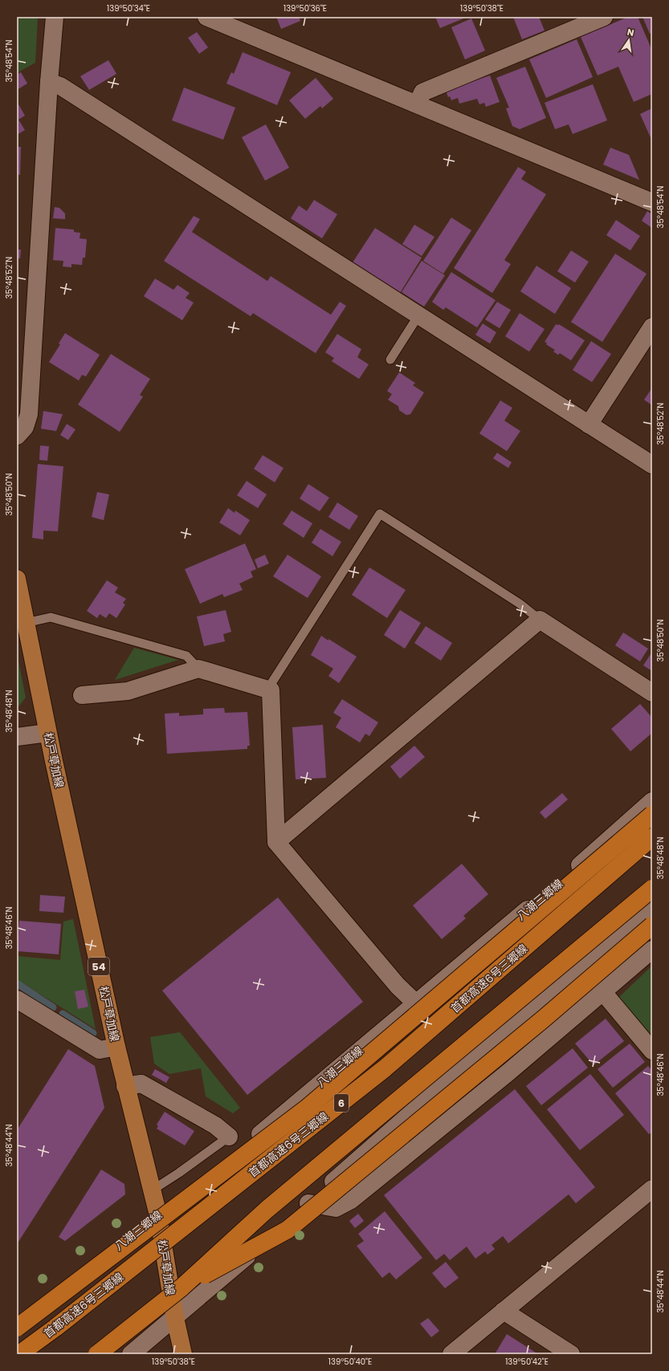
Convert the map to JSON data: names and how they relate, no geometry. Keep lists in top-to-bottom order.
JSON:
{
  "streets": {
    "highway": ["首都高速6号三郷線", "6"],
    "main road": ["松戸草加線", "54"],
    "street": ["八潮三郷線"]
  },
  "crossings": [
    ["松戸草加線", "八潮三郷線"]
  ],
  "north": "top",
  "coordinates": [
    "139°50'34\"E",
    "139°50'36\"E",
    "139°50'38\"E",
    "35°48'54\"N",
    "35°48'52\"N",
    "35°48'50\"N",
    "35°48'48\"N",
    "35°48'46\"N",
    "35°48'44\"N",
    "139°50'40\"E",
    "139°50'42\"E"
  ]
}
